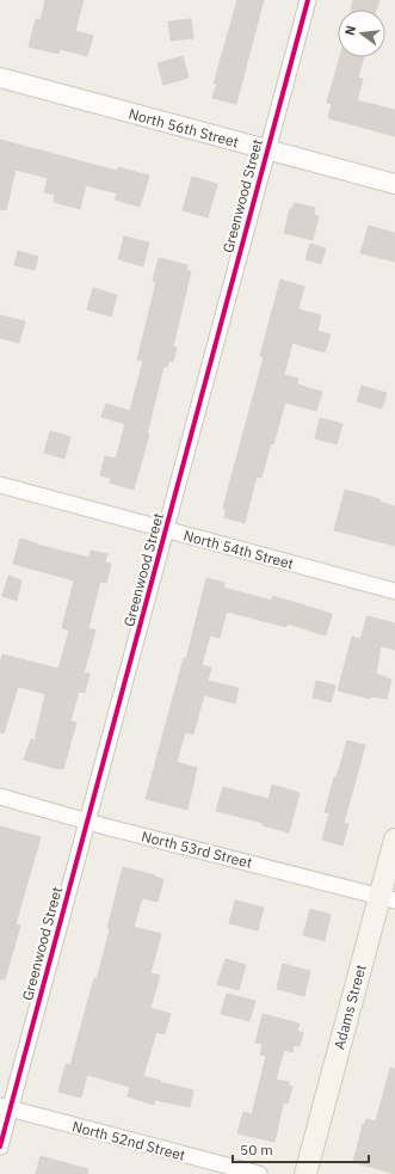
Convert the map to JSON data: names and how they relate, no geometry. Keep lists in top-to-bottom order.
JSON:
{
  "streets": {
    "main road": ["Adams Street"],
    "street": [
      "North 56th Street",
      "Greenwood Street",
      "North 54th Street",
      "North 53rd Street",
      "North 52nd Street"
    ]
  },
  "crossings": [
    ["North 56th Street", "Greenwood Street"],
    ["Greenwood Street", "North 54th Street"],
    ["Greenwood Street", "North 53rd Street"],
    ["Greenwood Street", "North 52nd Street"],
    ["North 53rd Street", "Adams Street"]
  ],
  "scale_bar": "50 m",
  "north": "left"
}
